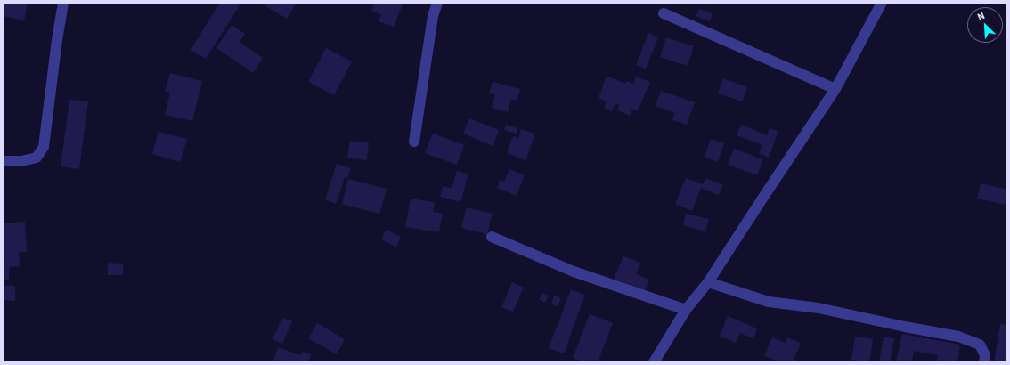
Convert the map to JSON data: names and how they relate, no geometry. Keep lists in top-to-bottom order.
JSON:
{
  "north": "top left"
}
